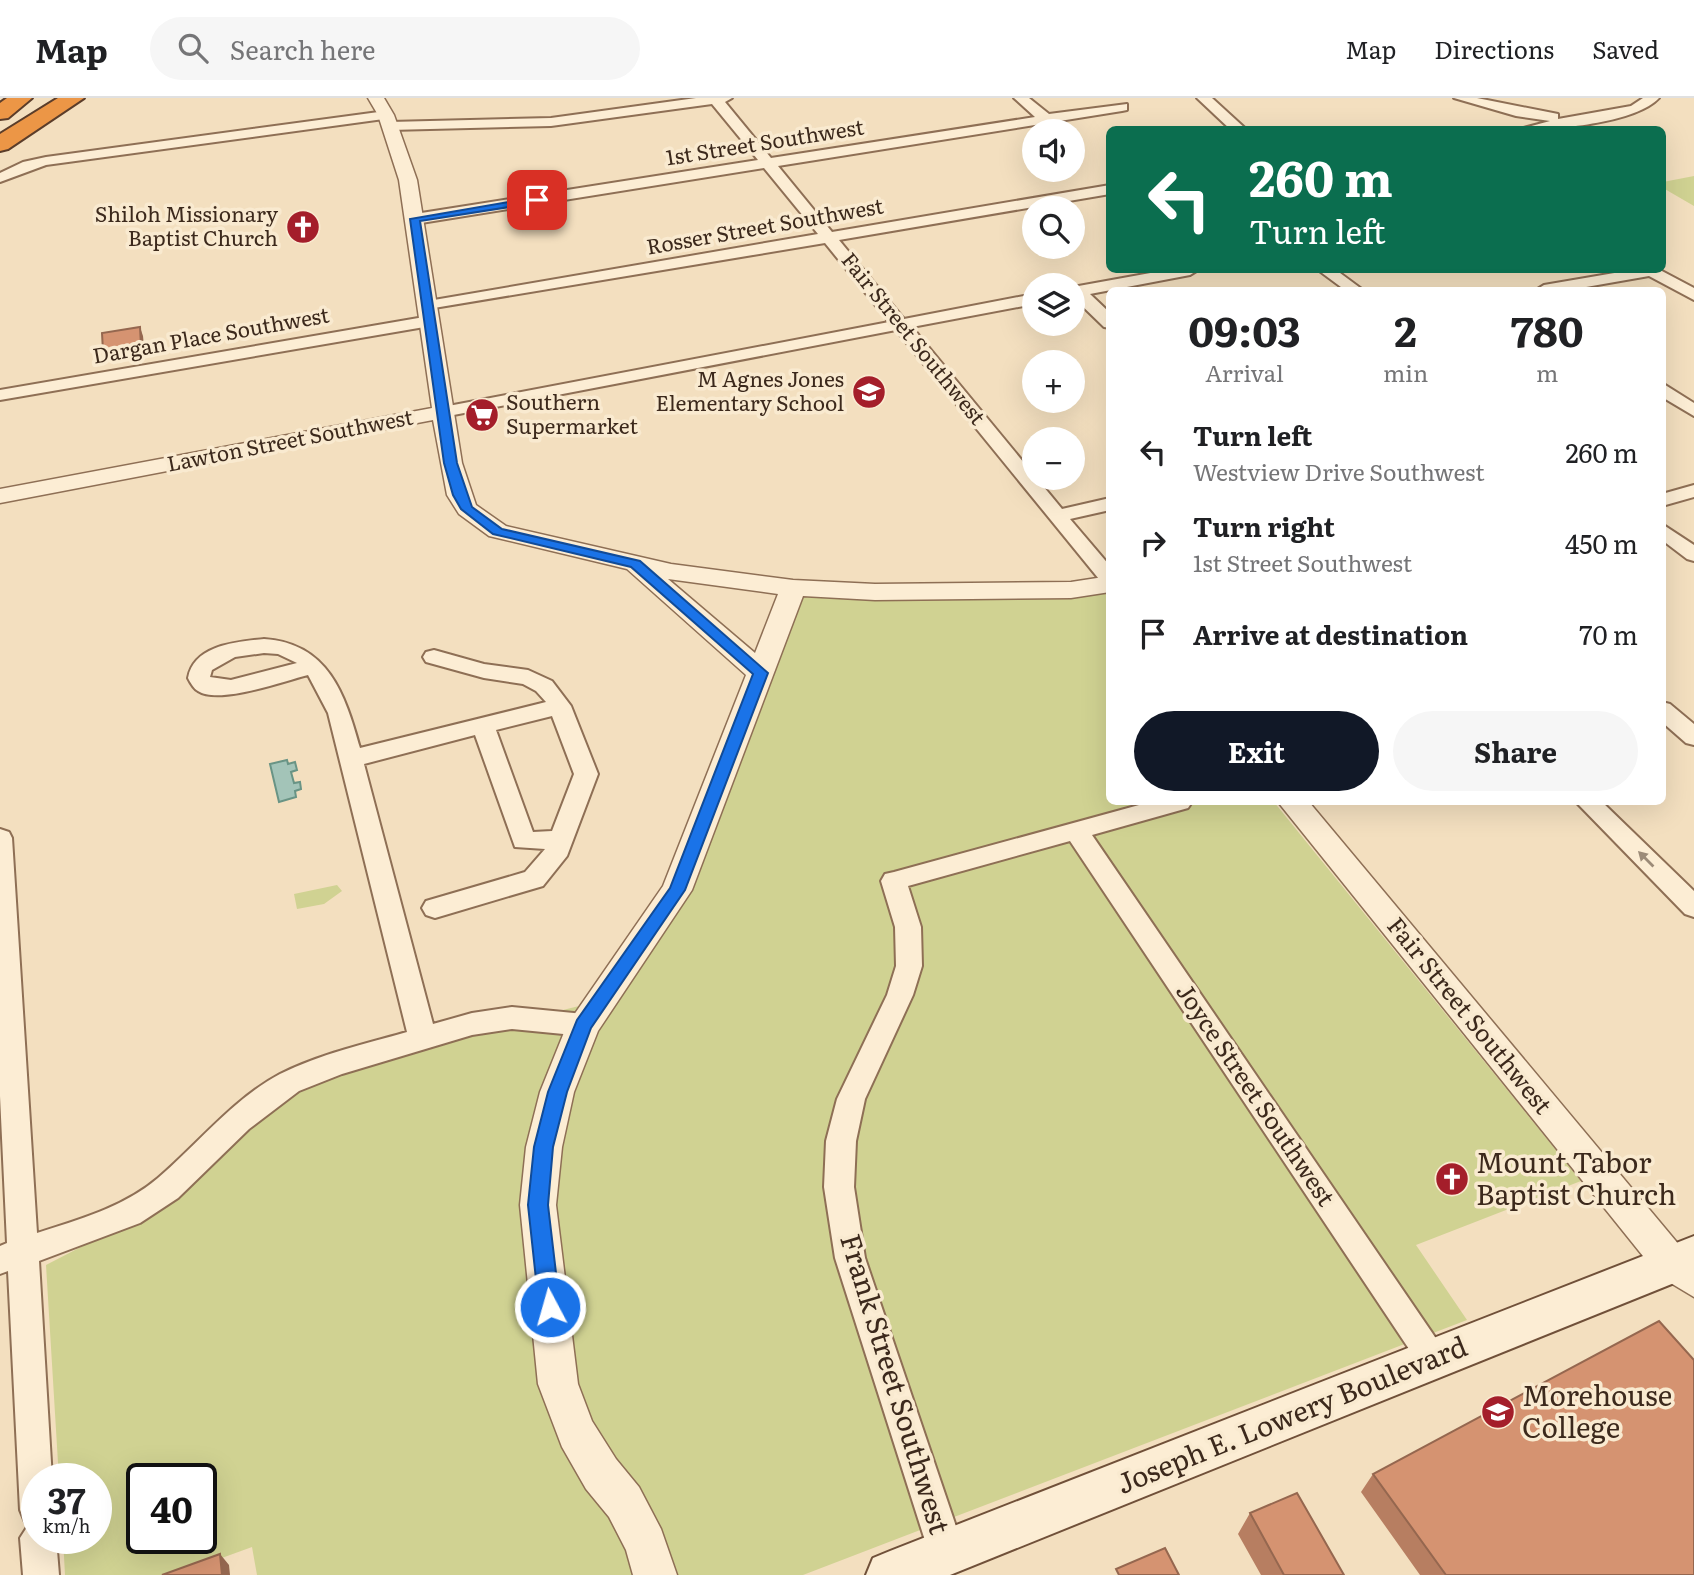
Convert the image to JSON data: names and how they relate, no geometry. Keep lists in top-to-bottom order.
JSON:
{
  "streets": {
    "main road": ["Joseph E. Lowery Boulevard"],
    "street": [
      "1st Street Southwest",
      "Rosser Street Southwest",
      "Dargan Place Southwest",
      "Fair Street Southwest",
      "Lawton Street Southwest",
      "Joyce Street Southwest",
      "Frank Street Southwest"
    ]
  },
  "crossings": [
    ["1st Street Southwest", "Fair Street Southwest"],
    ["Rosser Street Southwest", "Dargan Place Southwest"],
    ["Rosser Street Southwest", "Fair Street Southwest"],
    ["Fair Street Southwest", "Lawton Street Southwest"],
    ["Fair Street Southwest", "Joseph E. Lowery Boulevard"],
    ["Joyce Street Southwest", "Frank Street Southwest"],
    ["Joyce Street Southwest", "Joseph E. Lowery Boulevard"],
    ["Frank Street Southwest", "Joseph E. Lowery Boulevard"]
  ],
  "places": {
    "church": ["Shiloh Missionary Baptist Church", "Mount Tabor Baptist Church"],
    "school or university": ["M Agnes Jones Elementary School", "Morehouse College"],
    "supermarket": ["Southern Supermarket"]
  },
  "page": {
    "header": "Map",
    "search": "Search here",
    "nav": ["Map", "Directions", "Saved"],
    "map_buttons": ["+", "−"],
    "turn": ["260 m", "Turn left"],
    "eta": [
      "09:03",
      "Arrival",
      "2",
      "min",
      "780",
      "m"
    ],
    "list": [
      {
        "name": "Turn left",
        "note": "Westview Drive Southwest",
        "value": "260 m"
      },
      {
        "name": "Turn right",
        "note": "1st Street Southwest",
        "value": "450 m"
      },
      {
        "name": "Arrive at destination",
        "value": "70 m"
      }
    ],
    "buttons": ["Exit", "Share"],
    "speed": "37 km/h",
    "limit": "40"
  }
}
